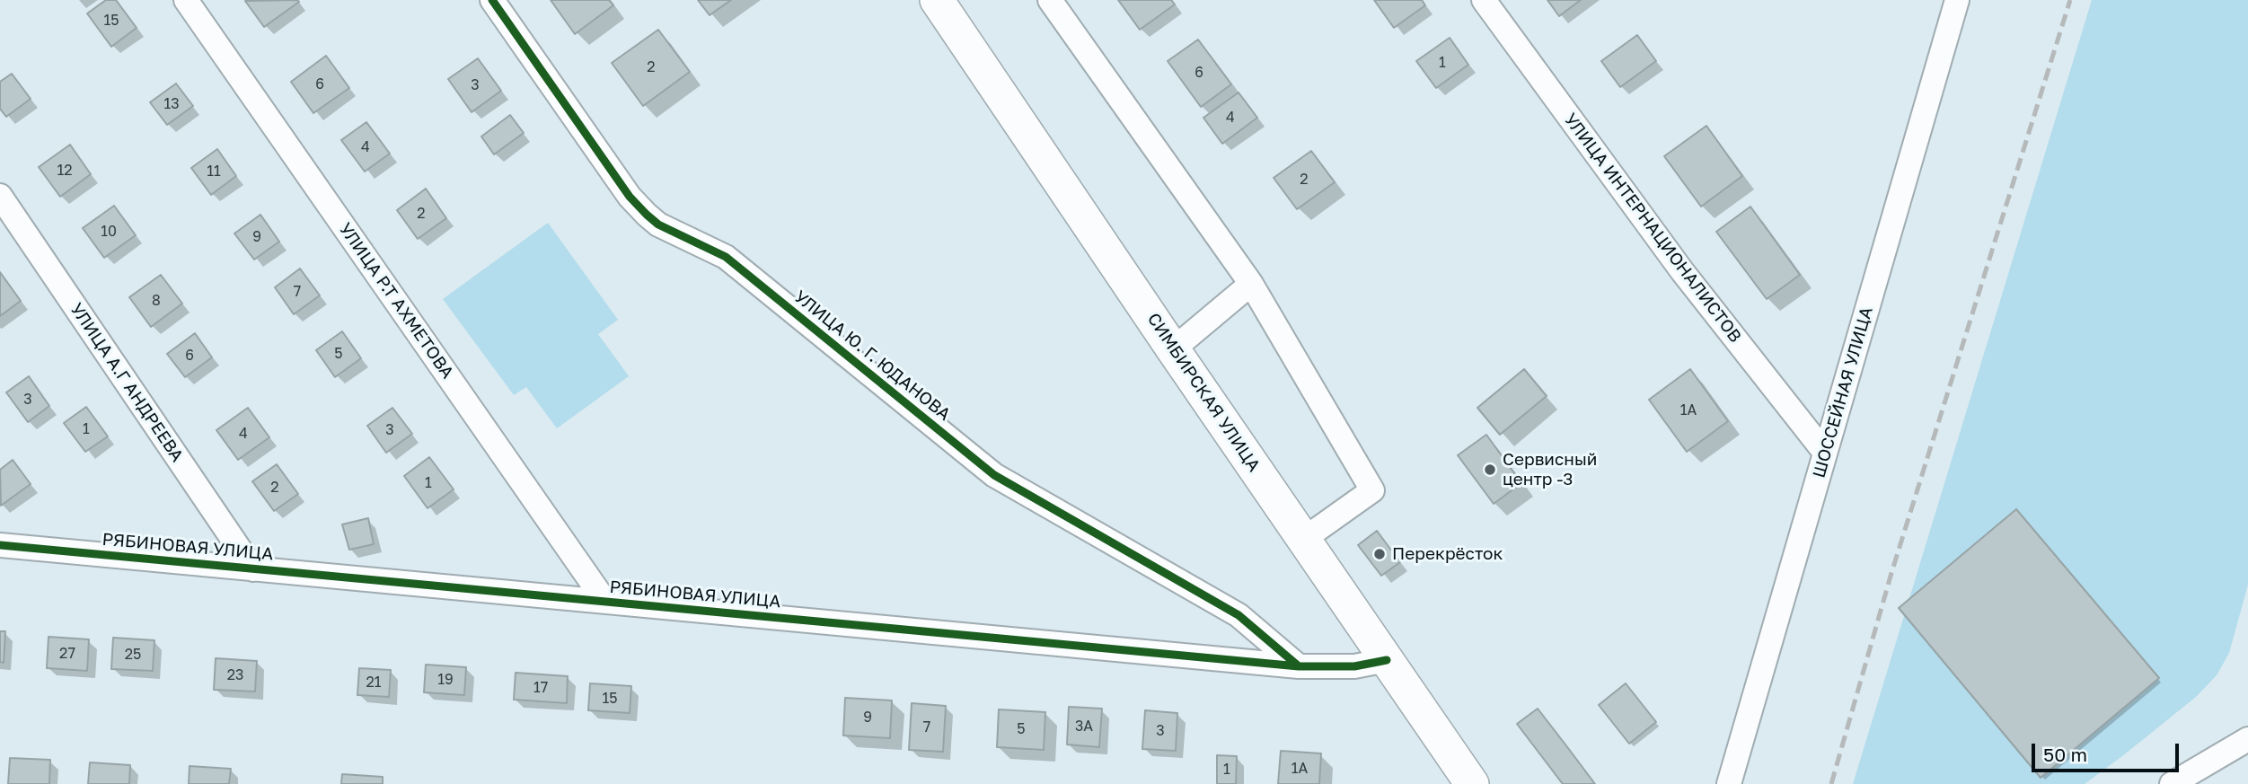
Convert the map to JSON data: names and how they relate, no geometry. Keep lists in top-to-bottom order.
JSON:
{
  "streets": {
    "main road": ["СИМБИРСКАЯ УЛИЦА"],
    "street": [
      "УЛИЦА ИНТЕРНАЦИОНАЛИСТОВ",
      "УЛИЦА Р.Т АХМЕТОВА",
      "УЛИЦА Ю. Г. ЮДАНОВА",
      "УЛИЦА А.Г АНДРЕЕВА",
      "ШОССЕЙНАЯ УЛИЦА",
      "РЯБИНОВАЯ УЛИЦА"
    ]
  },
  "crossings": [
    ["УЛИЦА ИНТЕРНАЦИОНАЛИСТОВ", "ШОССЕЙНАЯ УЛИЦА"],
    ["УЛИЦА Р.Т АХМЕТОВА", "РЯБИНОВАЯ УЛИЦА"],
    ["УЛИЦА Ю. Г. ЮДАНОВА", "РЯБИНОВАЯ УЛИЦА"],
    ["УЛИЦА А.Г АНДРЕЕВА", "РЯБИНОВАЯ УЛИЦА"],
    ["СИМБИРСКАЯ УЛИЦА", "РЯБИНОВАЯ УЛИЦА"]
  ],
  "places": ["Сервисный центр -3", "Перекрёсток"],
  "house_numbers": [
    "15",
    "1",
    "2",
    "6",
    "6",
    "3",
    "13",
    "4",
    "4",
    "12",
    "11",
    "2",
    "2",
    "10",
    "9",
    "7",
    "8",
    "5",
    "6",
    "3",
    "1А",
    "1",
    "3",
    "4",
    "1",
    "2",
    "27",
    "25",
    "23",
    "19",
    "21",
    "17",
    "15",
    "9",
    "3А",
    "7",
    "5",
    "3",
    "1А",
    "1"
  ],
  "scale_bar": "50 m"
}
